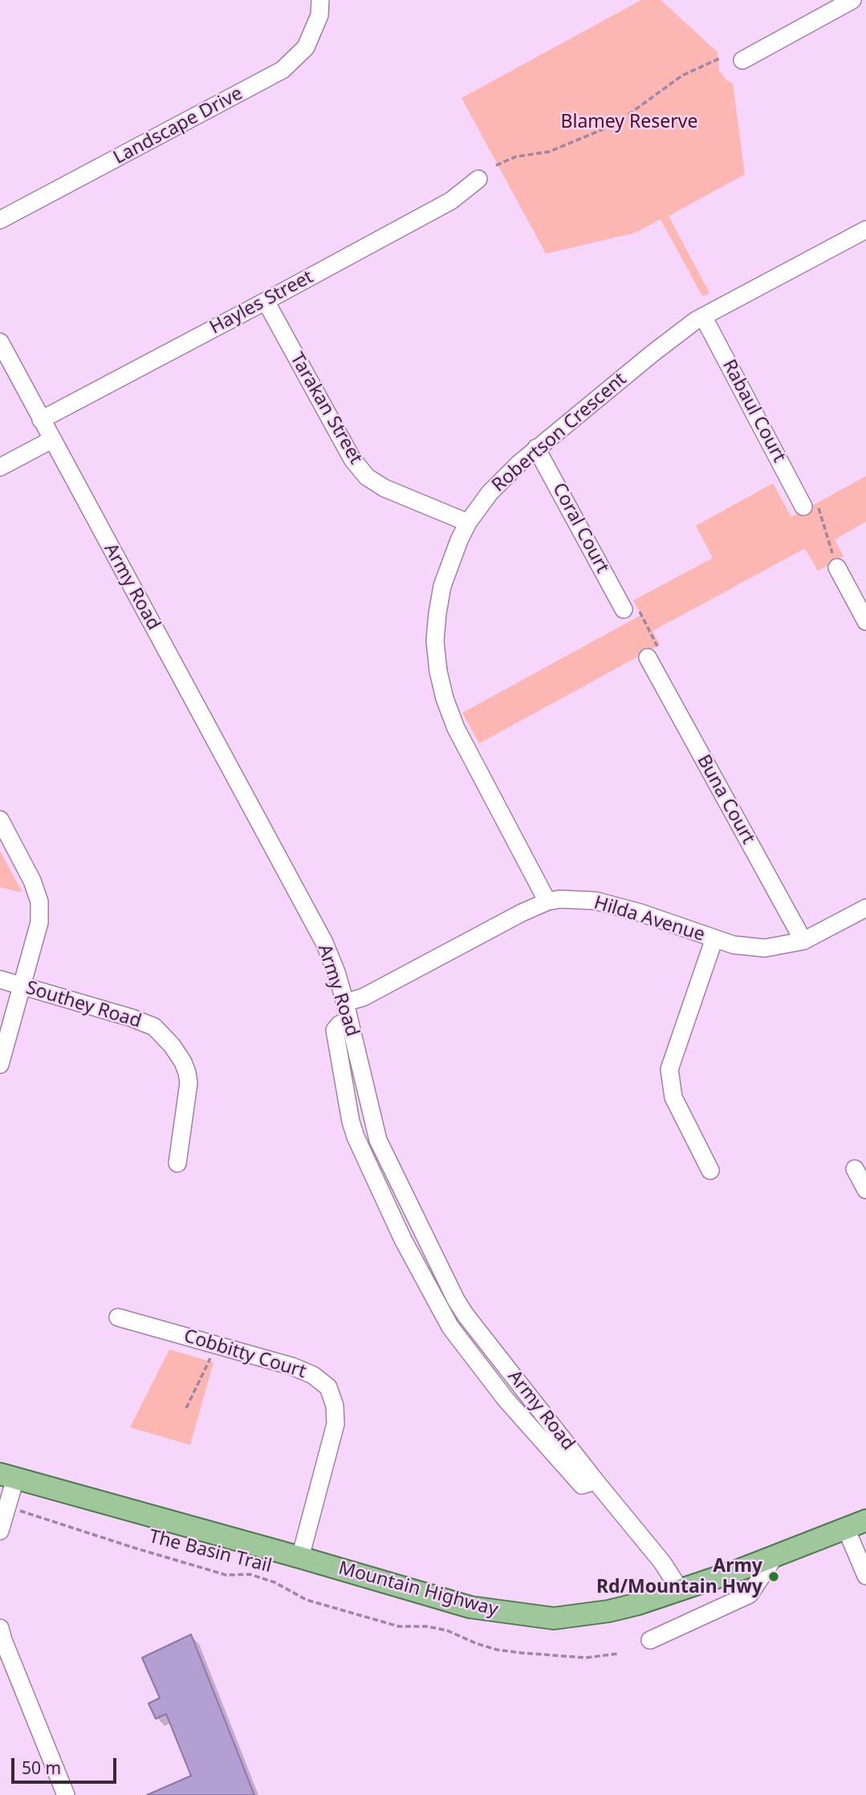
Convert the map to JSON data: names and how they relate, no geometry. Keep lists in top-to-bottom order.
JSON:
{
  "streets": {
    "main road": ["Mountain Highway"],
    "street": [
      "Landscape Drive",
      "Hayles Street",
      "Tarakan Street",
      "Rabaul Court",
      "Robertson Crescent",
      "Coral Court",
      "Army Road",
      "Buna Court",
      "Hilda Avenue",
      "Southey Road",
      "Cobbitty Court"
    ],
    "path": ["The Basin Trail"]
  },
  "crossings": [
    ["Hayles Street", "Tarakan Street"],
    ["Hayles Street", "Army Road"],
    ["Tarakan Street", "Robertson Crescent"],
    ["Rabaul Court", "Robertson Crescent"],
    ["Robertson Crescent", "Coral Court"],
    ["Robertson Crescent", "Hilda Avenue"],
    ["Army Road", "Hilda Avenue"],
    ["Army Road", "Mountain Highway"],
    ["Buna Court", "Hilda Avenue"],
    ["Cobbitty Court", "Mountain Highway"]
  ],
  "parks": ["Blamey Reserve"],
  "places": ["Army Rd/Mountain Hwy"],
  "scale_bar": "50 m"
}
